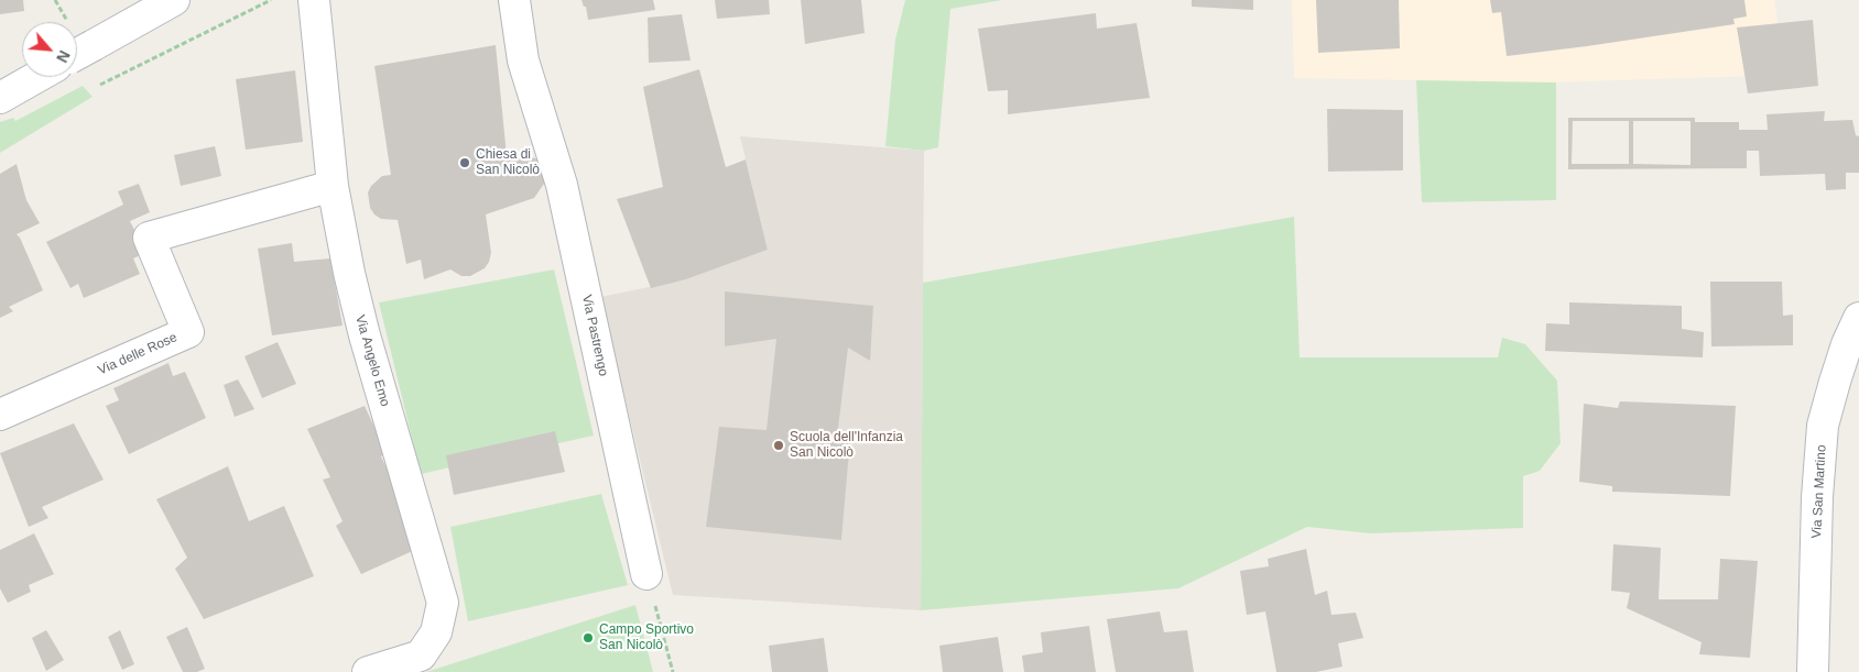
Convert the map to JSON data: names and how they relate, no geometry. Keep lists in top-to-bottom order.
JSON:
{
  "streets": {
    "street": [
      "Via Pastrengo",
      "Via delle Rose",
      "Via Angelo Emo",
      "Via San Martino"
    ]
  },
  "crossings": [
    ["Via delle Rose", "Via Angelo Emo"]
  ],
  "places": ["Chiesa di San Nicolò", "Scuola dell'Infanzia San Nicolò", "Campo Sportivo San Nicolò"],
  "north": "bottom right"
}
